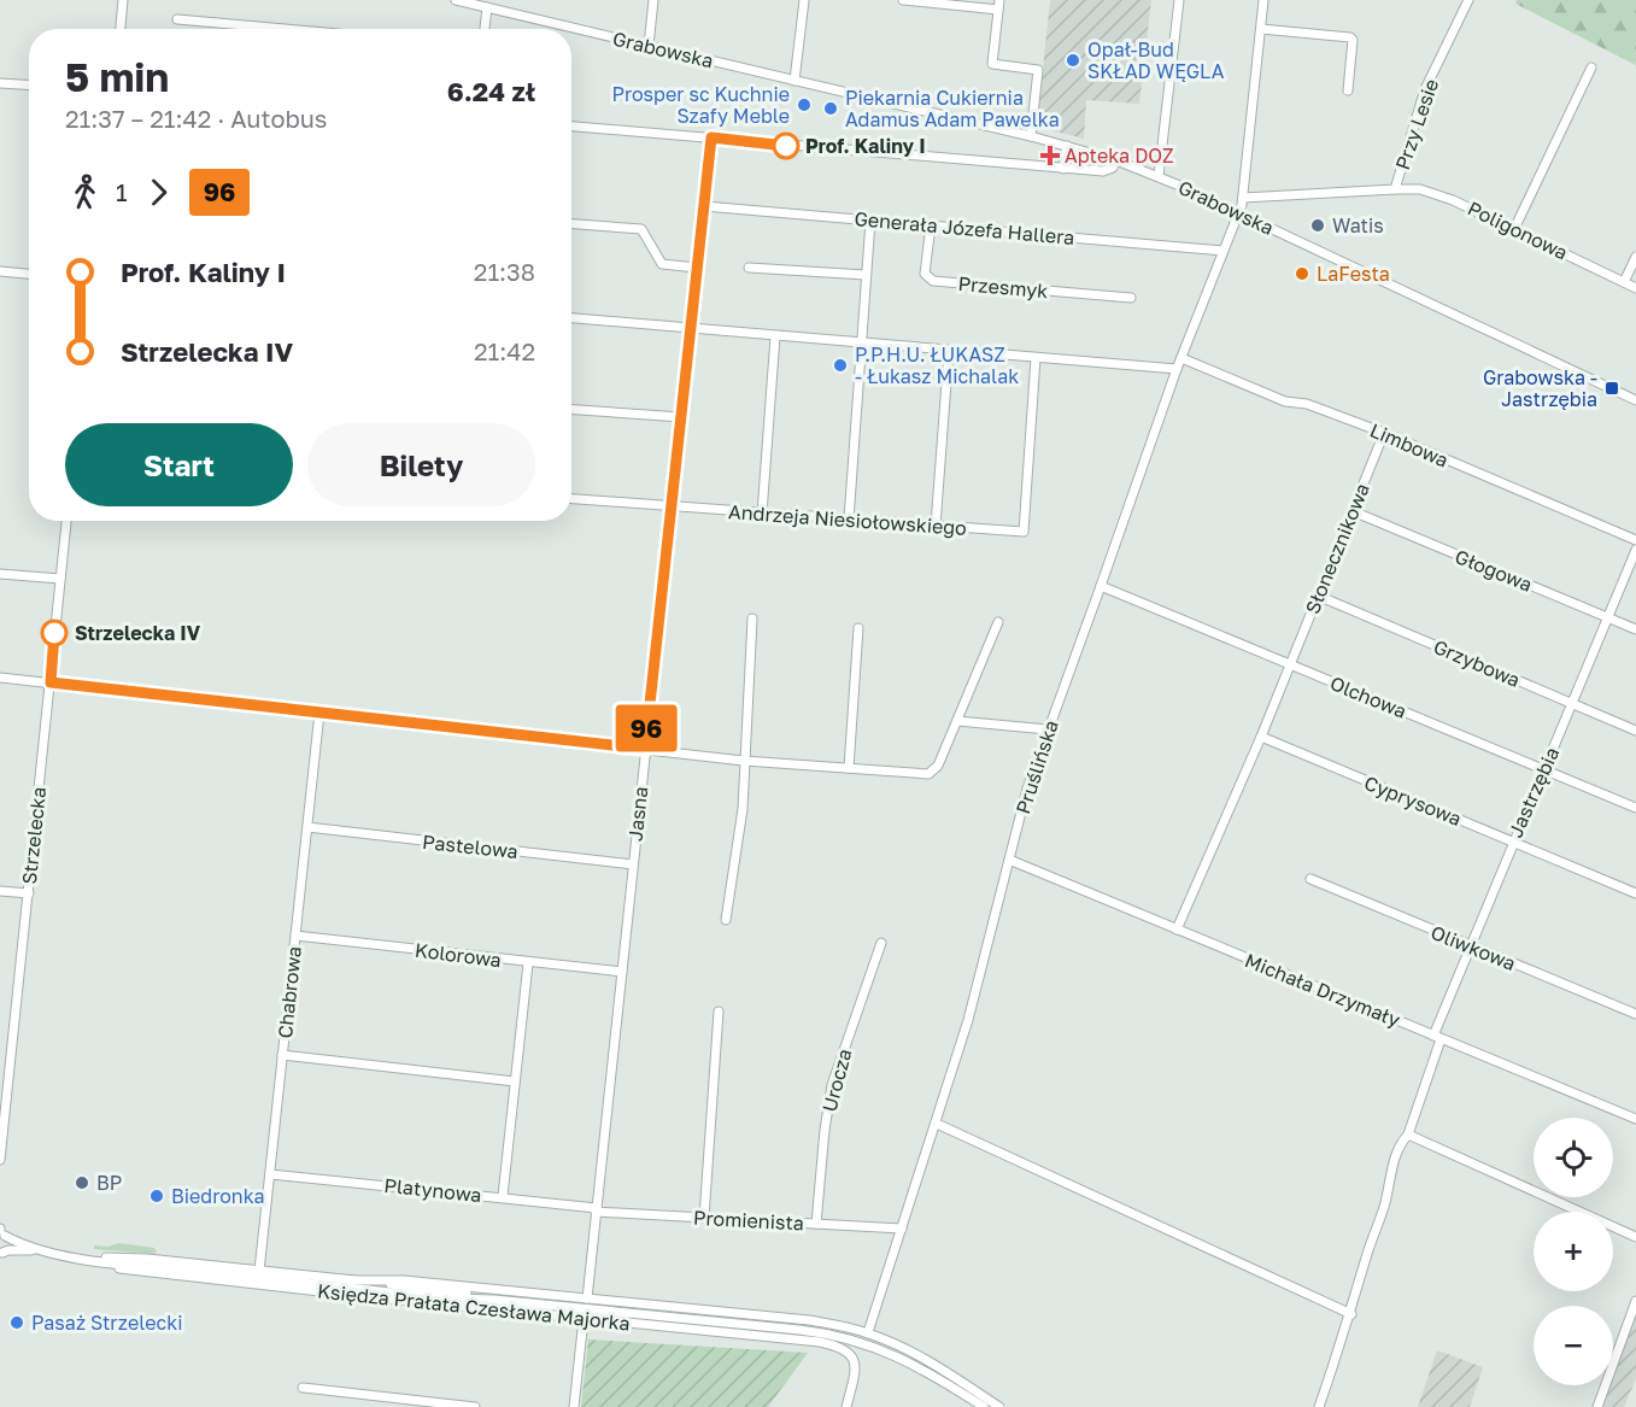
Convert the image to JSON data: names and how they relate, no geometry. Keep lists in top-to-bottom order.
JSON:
{
  "streets": {
    "street": [
      "Grabowska",
      "Przy Lesie",
      "Generała Józefa Hallera",
      "Poligonowa",
      "Przesmyk",
      "Limbowa",
      "Andrzeja Niesiołowskiego",
      "Słonecznikowa",
      "Głogowa",
      "Grzybowa",
      "Olchowa",
      "Pruślińska",
      "Jastrzębia",
      "Cyprysowa",
      "Jasna",
      "Strzelecka",
      "Pastelowa",
      "Oliwkowa",
      "Kolorowa",
      "Michała Drzymały",
      "Chabrowa",
      "Urocza",
      "Platynowa",
      "Promienista",
      "Księdza Prałata Czesława Majorka"
    ]
  },
  "crossings": [
    ["Grabowska", "Pruślińska"],
    ["Przy Lesie", "Poligonowa"],
    ["Przy Lesie", "Pruślińska"],
    ["Generała Józefa Hallera", "Przesmyk"],
    ["Generała Józefa Hallera", "Pruślińska"],
    ["Generała Józefa Hallera", "Jasna"],
    ["Limbowa", "Słonecznikowa"],
    ["Limbowa", "Pruślińska"],
    ["Andrzeja Niesiołowskiego", "Jasna"],
    ["Słonecznikowa", "Głogowa"],
    ["Słonecznikowa", "Grzybowa"],
    ["Słonecznikowa", "Olchowa"],
    ["Głogowa", "Jastrzębia"],
    ["Grzybowa", "Jastrzębia"],
    ["Olchowa", "Pruślińska"],
    ["Olchowa", "Jastrzębia"],
    ["Pruślińska", "Michała Drzymały"],
    ["Pruślińska", "Promienista"],
    ["Pruślińska", "Księdza Prałata Czesława Majorka"],
    ["Jastrzębia", "Cyprysowa"],
    ["Jastrzębia", "Oliwkowa"],
    ["Jastrzębia", "Michała Drzymały"],
    ["Jasna", "Pastelowa"],
    ["Jasna", "Kolorowa"],
    ["Jasna", "Platynowa"],
    ["Jasna", "Promienista"],
    ["Jasna", "Księdza Prałata Czesława Majorka"],
    ["Pastelowa", "Chabrowa"],
    ["Kolorowa", "Chabrowa"],
    ["Chabrowa", "Platynowa"],
    ["Chabrowa", "Księdza Prałata Czesława Majorka"],
    ["Urocza", "Promienista"],
    ["Platynowa", "Promienista"]
  ],
  "places": {
    "other": [
      "Opał-Bud SKŁAD WĘGLA",
      "Prosper sc Kuchnie Szafy Meble",
      "Piekarnia Cukiernia Adamus Adam Pawelka",
      "Prof. Kaliny I",
      "Watis",
      "LaFesta",
      "P.P.H.U. ŁUKASZ - Łukasz Michalak",
      "Strzelecka IV",
      "BP",
      "Biedronka",
      "Pasaż Strzelecki"
    ],
    "health": ["Apteka DOZ"],
    "transit": ["Grabowska - Jastrzębia"]
  },
  "lines": ["bus line 96"],
  "page": {
    "on_map": "96",
    "heading": ["5 min", "21:37 – 21:42 · Autobus", "6.24 zł"],
    "legs": ["1", "96"],
    "list": [
      {
        "name": "Prof. Kaliny I",
        "value": "21:38"
      },
      {
        "name": "Strzelecka IV",
        "value": "21:42"
      }
    ],
    "buttons": ["Start", "Bilety"],
    "map_buttons": ["+", "−"]
  }
}
